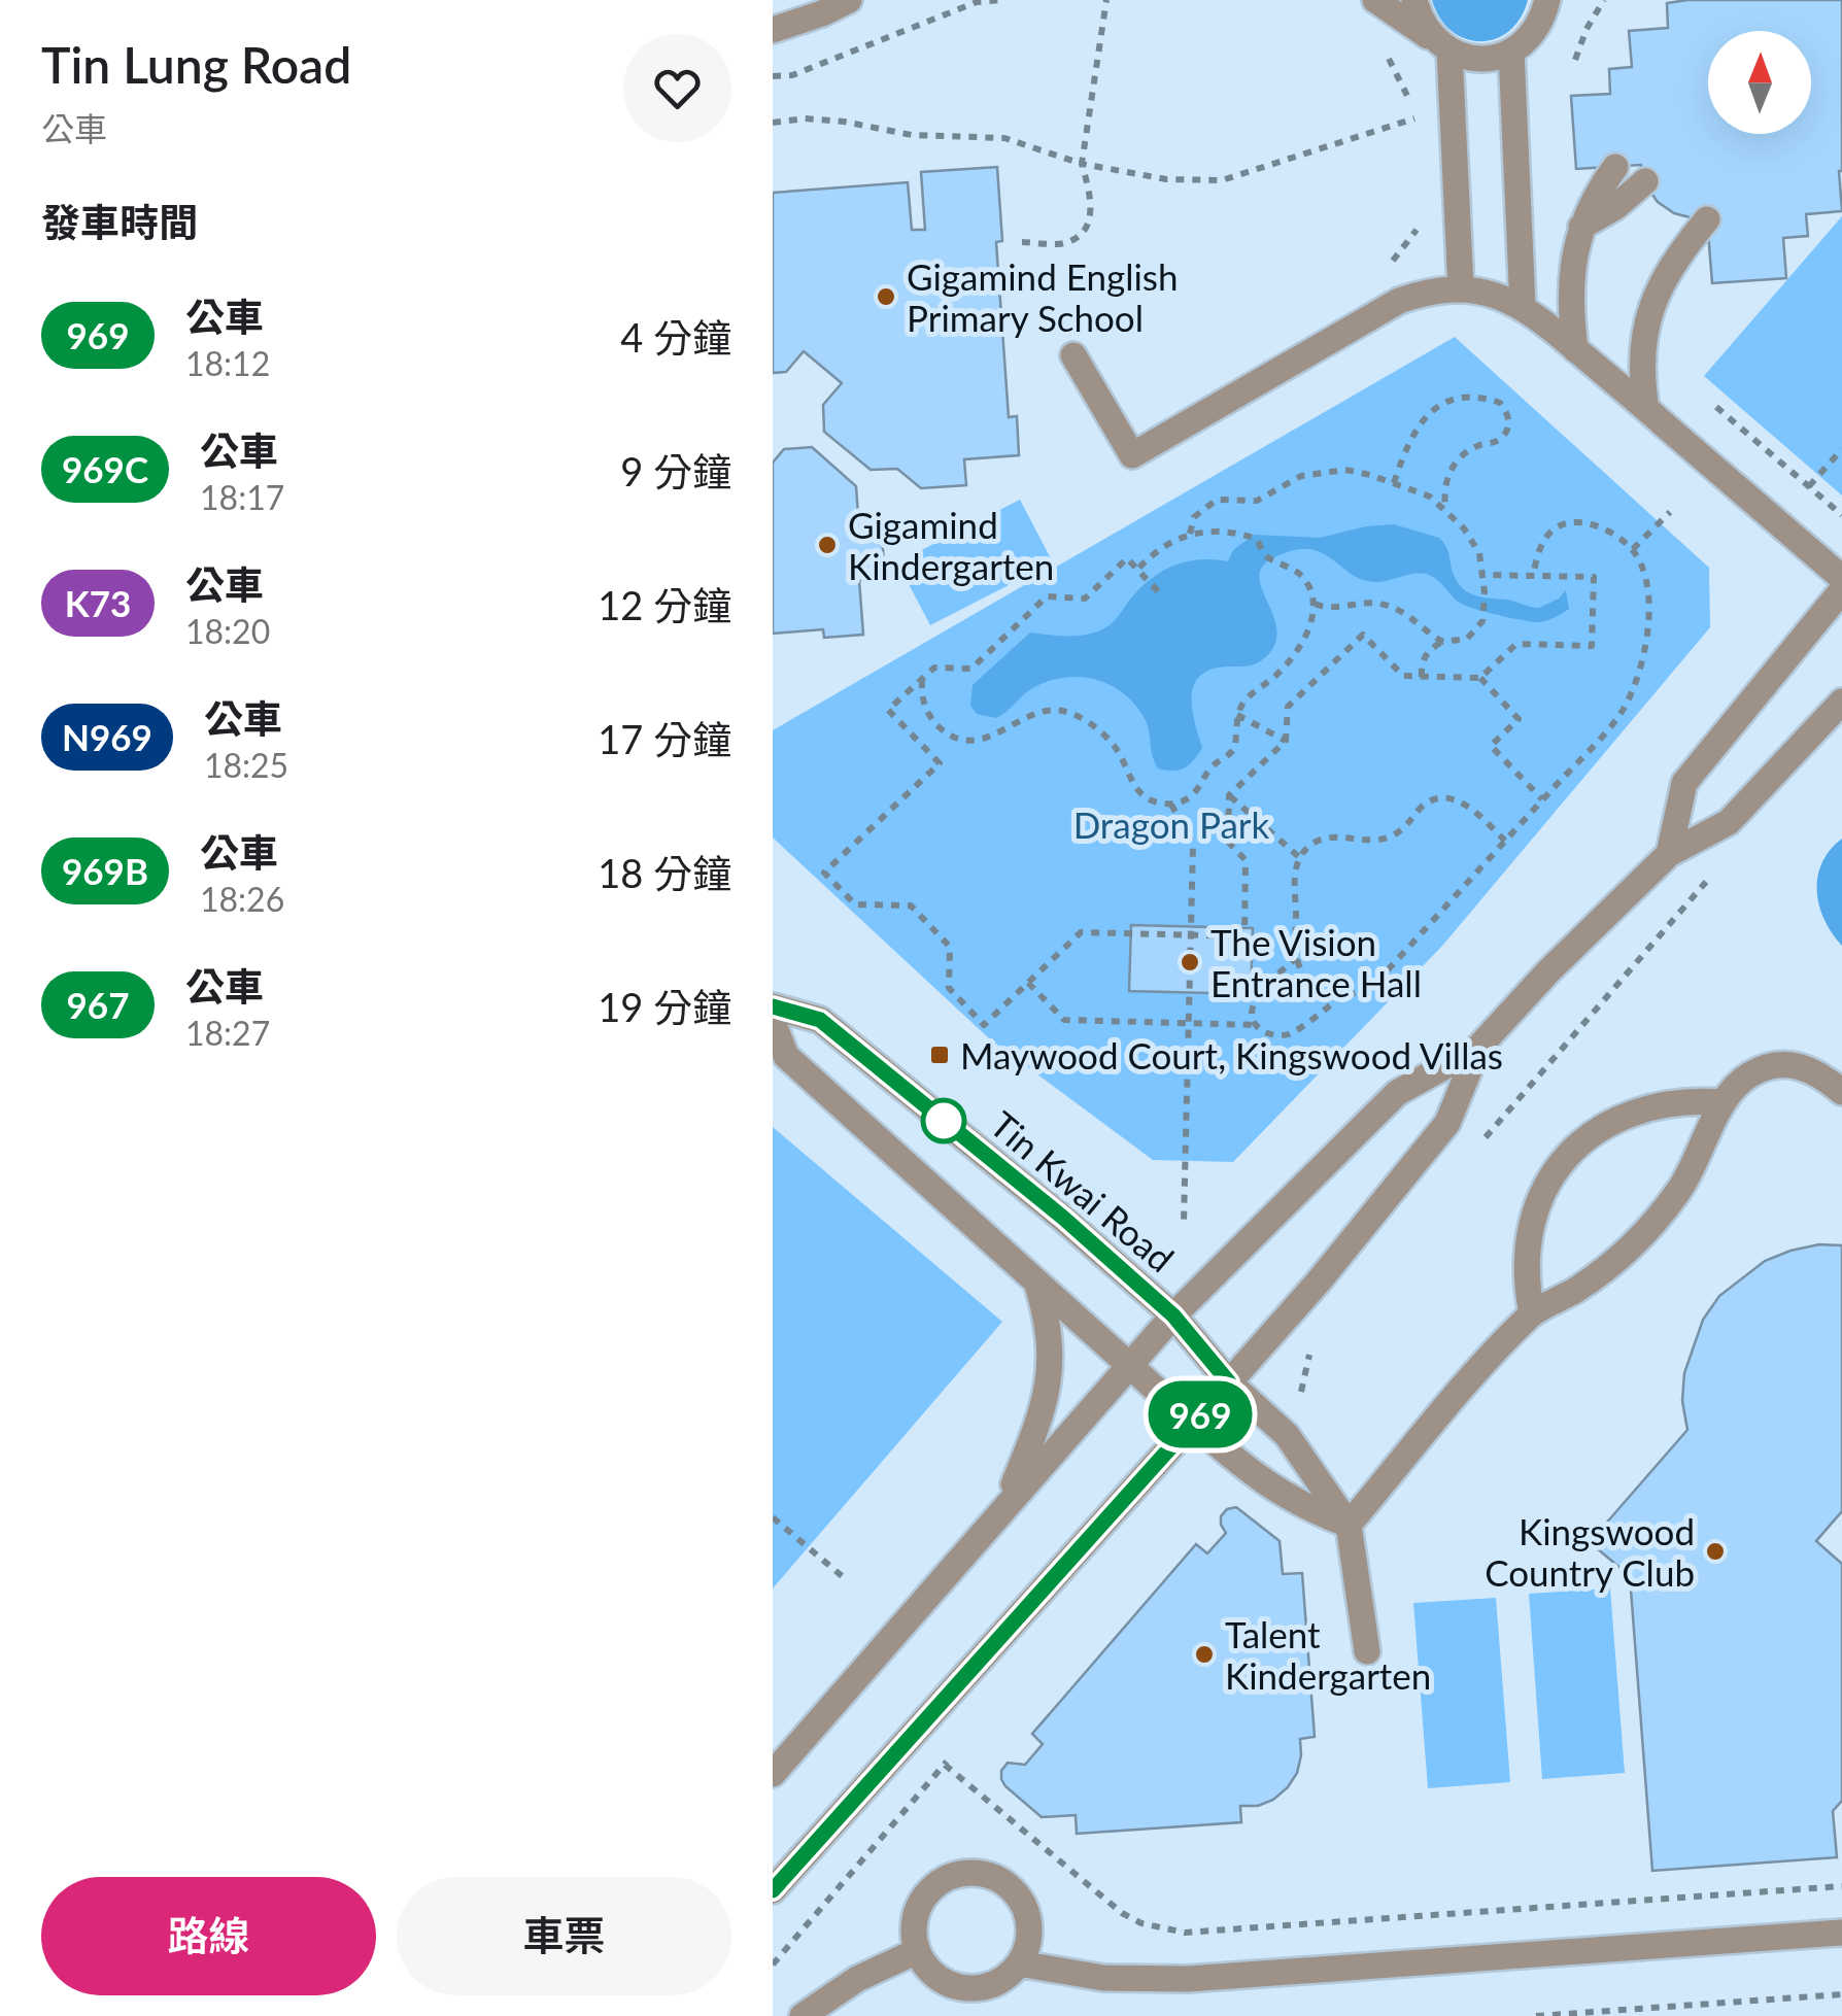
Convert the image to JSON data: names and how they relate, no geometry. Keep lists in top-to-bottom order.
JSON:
{
  "streets": {
    "street": ["Tin Kwai Road"]
  },
  "parks": ["Dragon Park"],
  "places": {
    "other": [
      "Gigamind English Primary School",
      "Gigamind Kindergarten",
      "The Vision Entrance Hall",
      "Kingswood Country Club",
      "Talent Kindergarten"
    ],
    "transit": ["Maywood Court, Kingswood Villas"]
  },
  "lines": ["bus line 969"],
  "north": "top",
  "page": {
    "heading": [
      ["Tin Lung Road", "公車"],
      "發車時間"
    ],
    "on_map": "969",
    "list": [
      {
        "mark": "969",
        "name": "公車",
        "note": "18:12",
        "value": "4 分鐘"
      },
      {
        "mark": "969C",
        "name": "公車",
        "note": "18:17",
        "value": "9 分鐘"
      },
      {
        "mark": "K73",
        "name": "公車",
        "note": "18:20",
        "value": "12 分鐘"
      },
      {
        "mark": "N969",
        "name": "公車",
        "note": "18:25",
        "value": "17 分鐘"
      },
      {
        "mark": "969B",
        "name": "公車",
        "note": "18:26",
        "value": "18 分鐘"
      },
      {
        "mark": "967",
        "name": "公車",
        "note": "18:27",
        "value": "19 分鐘"
      }
    ],
    "buttons": ["路線", "車票"]
  }
}
